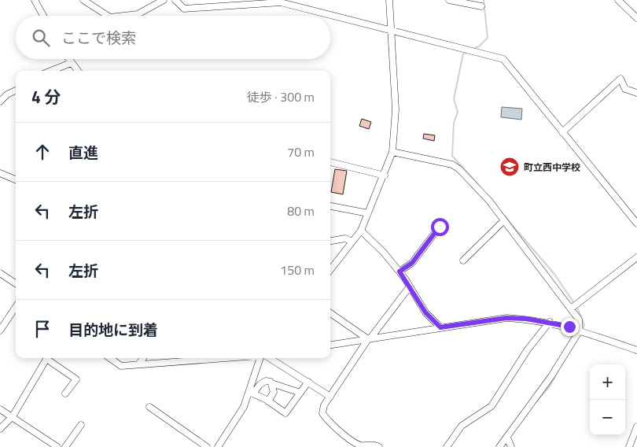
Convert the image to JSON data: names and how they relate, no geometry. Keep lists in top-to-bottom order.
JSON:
{
  "places": {
    "school or university": ["町立西中学校"]
  },
  "page": {
    "search": "ここで検索",
    "heading": ["4 分", "徒歩 · 300 m"],
    "list": [
      ["直進", "70 m"],
      ["左折", "80 m"],
      ["左折", "150 m"],
      "目的地に到着"
    ],
    "map_buttons": ["+", "−"]
  }
}
